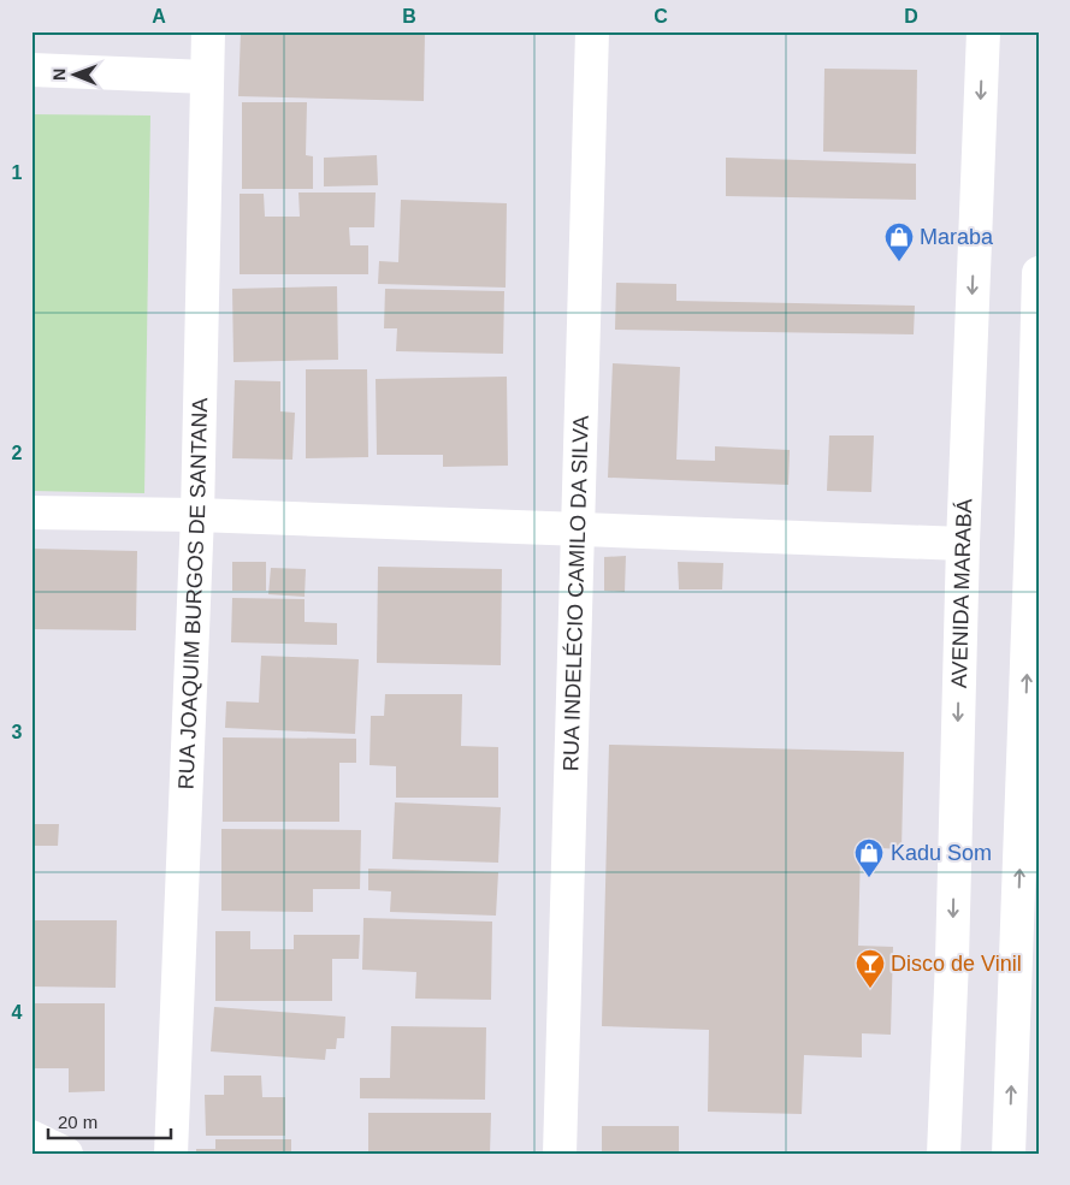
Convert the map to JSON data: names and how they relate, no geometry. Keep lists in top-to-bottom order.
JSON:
{
  "streets": {
    "street": ["AVENIDA MARABÁ", "RUA JOAQUIM BURGOS DE SANTANA", "RUA INDELÉCIO CAMILO DA SILVA"]
  },
  "places": {
    "shop": ["Maraba", "Kadu Som"],
    "bar": ["Disco de Vinil"]
  },
  "scale_bar": "20 m",
  "north": "left",
  "grid": {
    "columns": [
      "A",
      "B",
      "C",
      "D"
    ],
    "rows": [
      "1",
      "2",
      "3",
      "4"
    ]
  }
}
